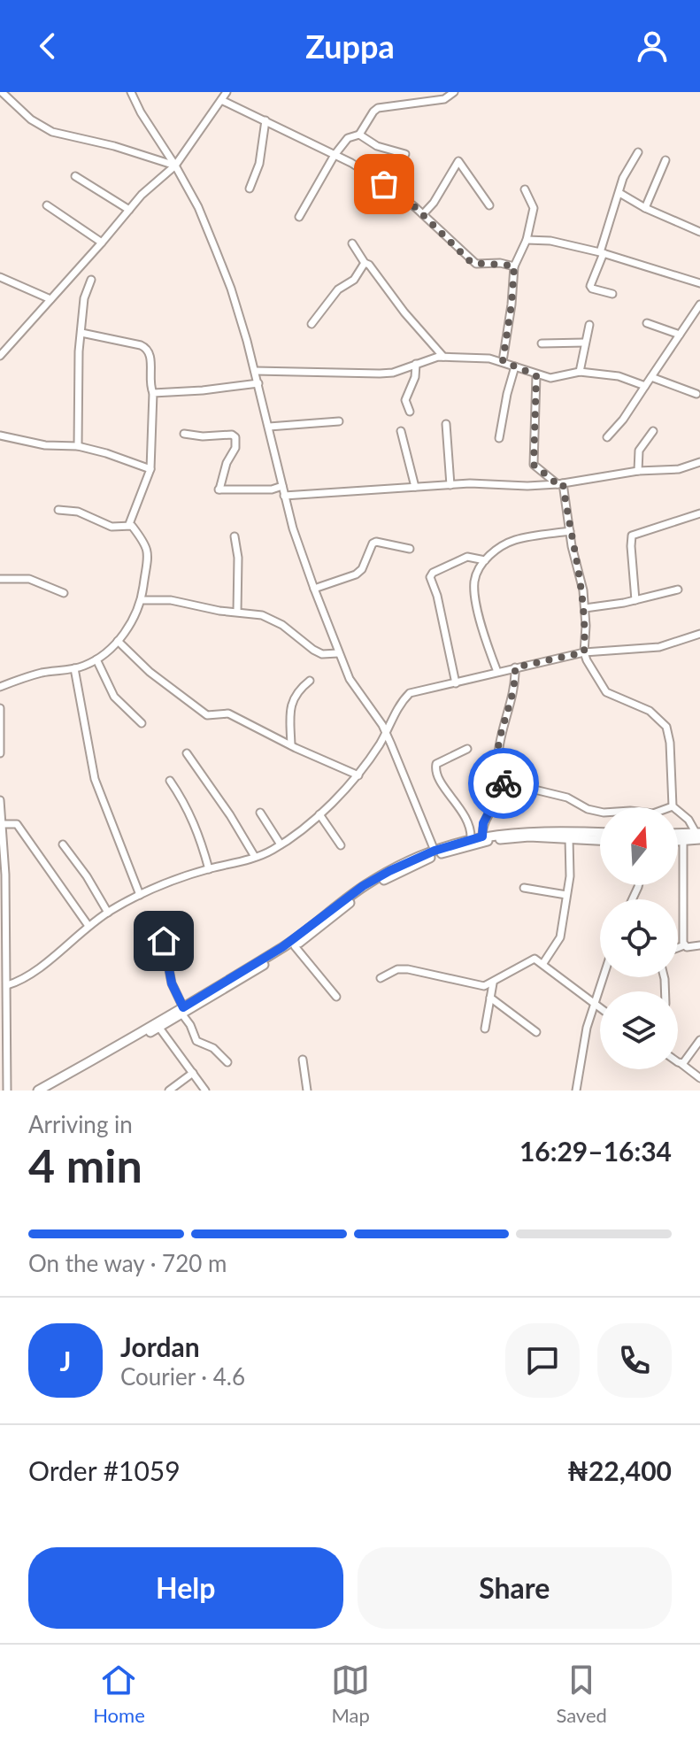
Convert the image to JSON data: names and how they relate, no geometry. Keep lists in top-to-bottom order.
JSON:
{
  "north": "top",
  "page": {
    "header": "Zuppa",
    "heading": ["4 min", "Arriving in", "16:29–16:34"],
    "panel": [
      "Jordan",
      "Courier · 4.6",
      "Order #1059",
      "₦22,400"
    ],
    "bar": "On the way · 720 m",
    "round": "J",
    "buttons": ["Help", "Share"],
    "tabs": ["Home", "Map", "Saved"]
  }
}
